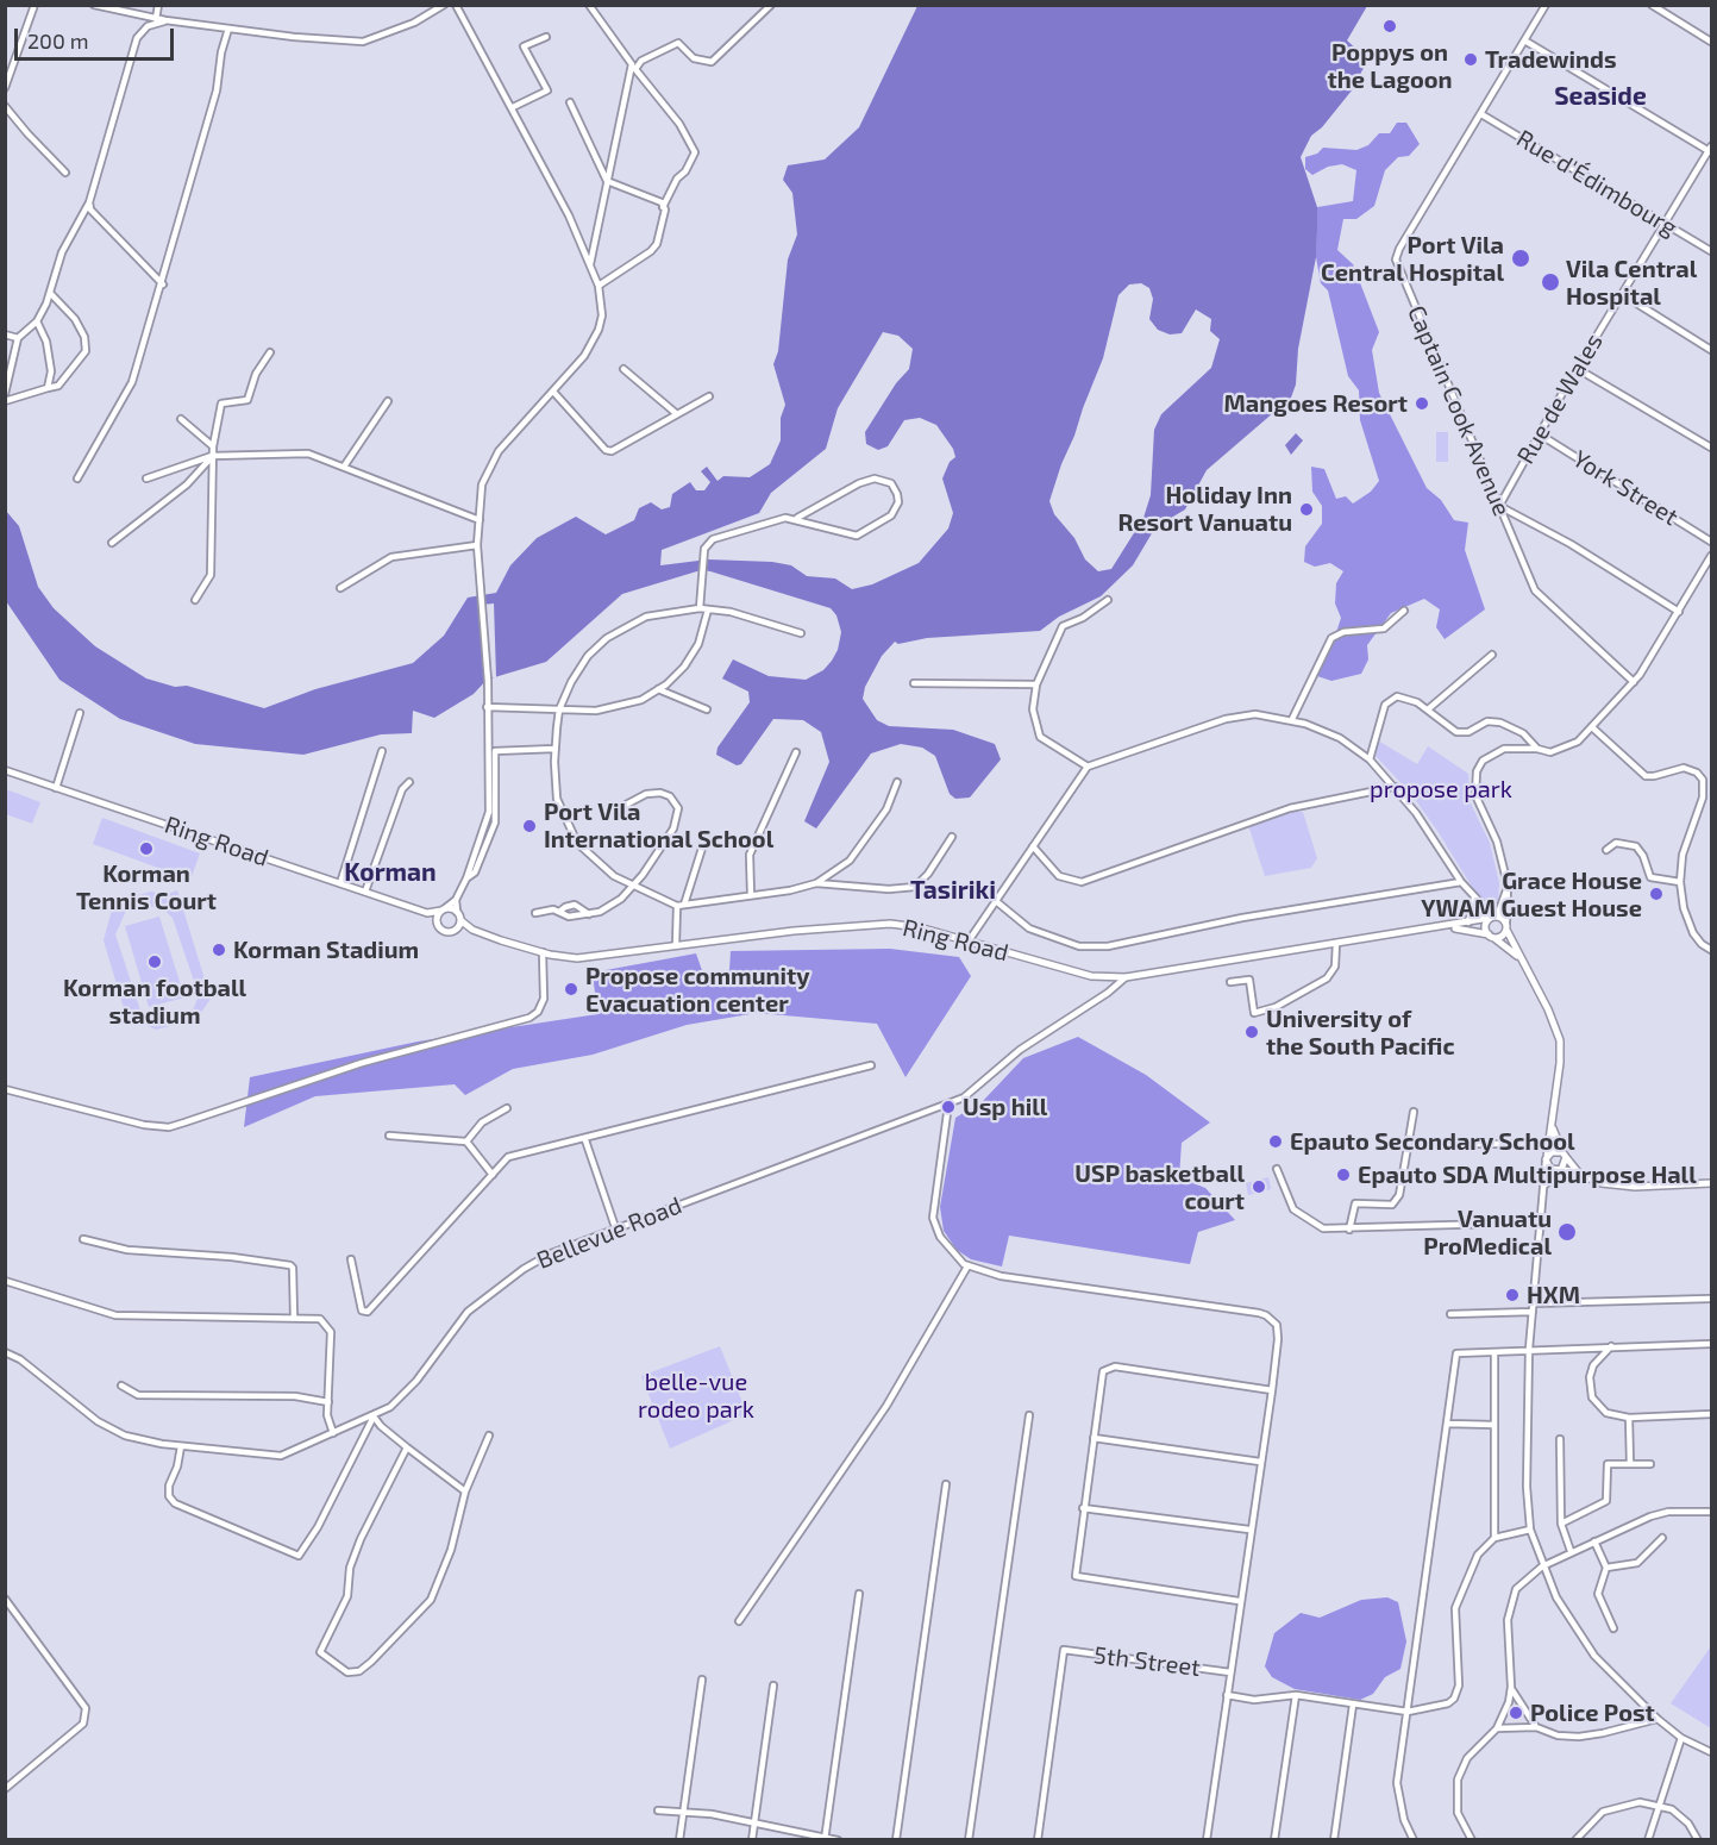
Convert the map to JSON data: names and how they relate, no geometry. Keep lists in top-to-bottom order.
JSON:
{
  "streets": {
    "main road": ["Ring Road"],
    "street": [
      "Rue d'Édimbourg",
      "Rue de Wales",
      "Captain Cook Avenue",
      "York Street",
      "Bellevue Road",
      "5th Street"
    ]
  },
  "crossings": [
    ["Rue d'Édimbourg", "Rue de Wales"],
    ["Rue d'Édimbourg", "Captain Cook Avenue"],
    ["Rue de Wales", "Captain Cook Avenue"],
    ["Rue de Wales", "York Street"],
    ["Ring Road", "Bellevue Road"]
  ],
  "districts": ["Seaside", "Korman", "Tasiriki"],
  "parks": ["propose park", "belle-vue rodeo park"],
  "places": [
    "Poppys on the Lagoon",
    "Tradewinds",
    "Port Vila Central Hospital",
    "Vila Central Hospital",
    "Mangoes Resort",
    "Holiday Inn Resort Vanuatu",
    "Port Vila International School",
    "Korman Tennis Court",
    "Grace House YWAM Guest House",
    "Korman Stadium",
    "Korman football stadium",
    "Propose community Evacuation center",
    "University of the South Pacific",
    "Usp hill",
    "Epauto Secondary School",
    "Epauto SDA Multipurpose Hall",
    "USP basketball court",
    "Vanuatu ProMedical",
    "HXM",
    "Police Post"
  ],
  "scale_bar": "200 m"
}
